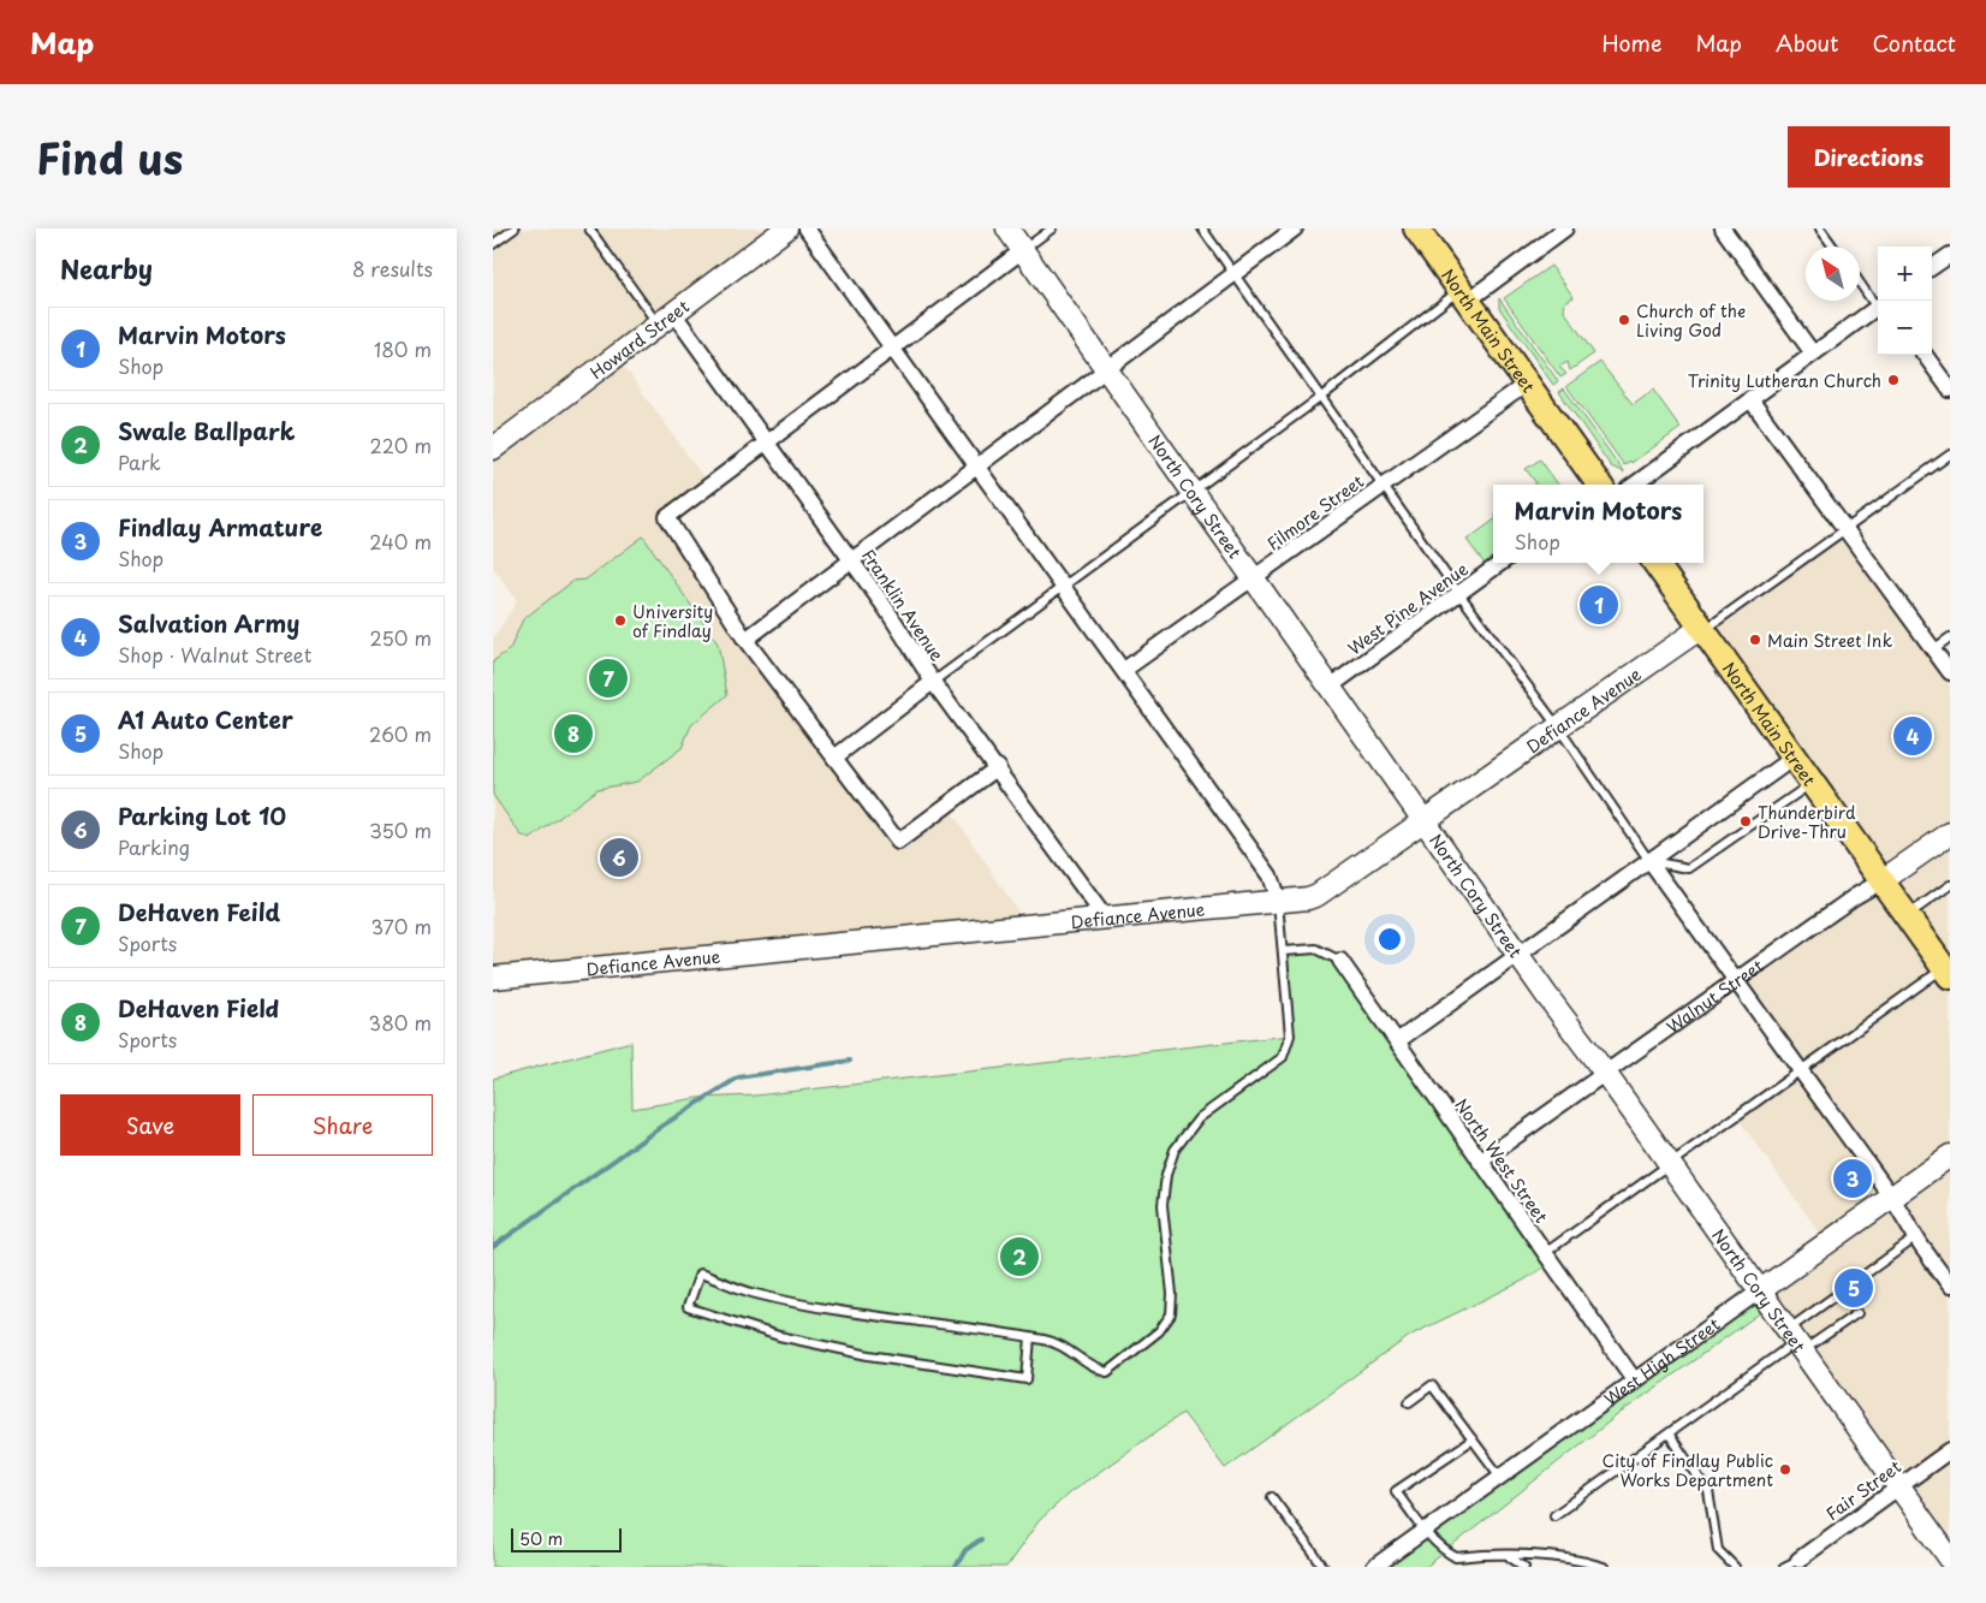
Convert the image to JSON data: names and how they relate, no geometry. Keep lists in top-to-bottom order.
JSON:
{
  "streets": {
    "main road": ["North Main Street"],
    "street": [
      "Howard Street",
      "North Cory Street",
      "Filmore Street",
      "Franklin Avenue",
      "West Pine Avenue",
      "Defiance Avenue",
      "Walnut Street",
      "North West Street",
      "West High Street",
      "Fair Street"
    ]
  },
  "crossings": [
    ["North Main Street", "Filmore Street"],
    ["North Main Street", "Defiance Avenue"],
    ["North Main Street", "Walnut Street"],
    ["Howard Street", "Franklin Avenue"],
    ["North Cory Street", "Filmore Street"],
    ["North Cory Street", "West Pine Avenue"],
    ["North Cory Street", "Defiance Avenue"],
    ["North Cory Street", "Walnut Street"],
    ["North Cory Street", "West High Street"],
    ["North Cory Street", "Fair Street"],
    ["Franklin Avenue", "Defiance Avenue"],
    ["Walnut Street", "North West Street"],
    ["North West Street", "West High Street"]
  ],
  "places": [
    "Church of the Living God",
    "Trinity Lutheran Church",
    "University of Findlay",
    "Main Street Ink",
    "Thunderbird Drive-Thru",
    "City of Findlay Public Works Department"
  ],
  "scale_bar": "50 m",
  "north": "top left",
  "page": {
    "header": "Map",
    "nav": [
      "Home",
      "Map",
      "About",
      "Contact"
    ],
    "title": "Find us",
    "buttons": [
      "Directions",
      ["Save", "Share"]
    ],
    "heading": ["Nearby", "8 results"],
    "map_buttons": ["+", "−"],
    "list": [
      {
        "mark": "1",
        "name": "Marvin Motors",
        "note": "Shop",
        "value": "180 m"
      },
      {
        "mark": "2",
        "name": "Swale Ballpark",
        "note": "Park",
        "value": "220 m"
      },
      {
        "mark": "3",
        "name": "Findlay Armature",
        "note": "Shop",
        "value": "240 m"
      },
      {
        "mark": "4",
        "name": "Salvation Army",
        "note": "Shop · Walnut Street",
        "value": "250 m"
      },
      {
        "mark": "5",
        "name": "A1 Auto Center",
        "note": "Shop",
        "value": "260 m"
      },
      {
        "mark": "6",
        "name": "Parking Lot 10",
        "note": "Parking",
        "value": "350 m"
      },
      {
        "mark": "7",
        "name": "DeHaven Feild",
        "note": "Sports",
        "value": "370 m"
      },
      {
        "mark": "8",
        "name": "DeHaven Field",
        "note": "Sports",
        "value": "380 m"
      }
    ],
    "popup": ["Marvin Motors", "Shop"],
    "pins": [
      "1",
      "7",
      "8",
      "4",
      "6",
      "3",
      "2",
      "5"
    ],
    "scale": "50 m"
  }
}
